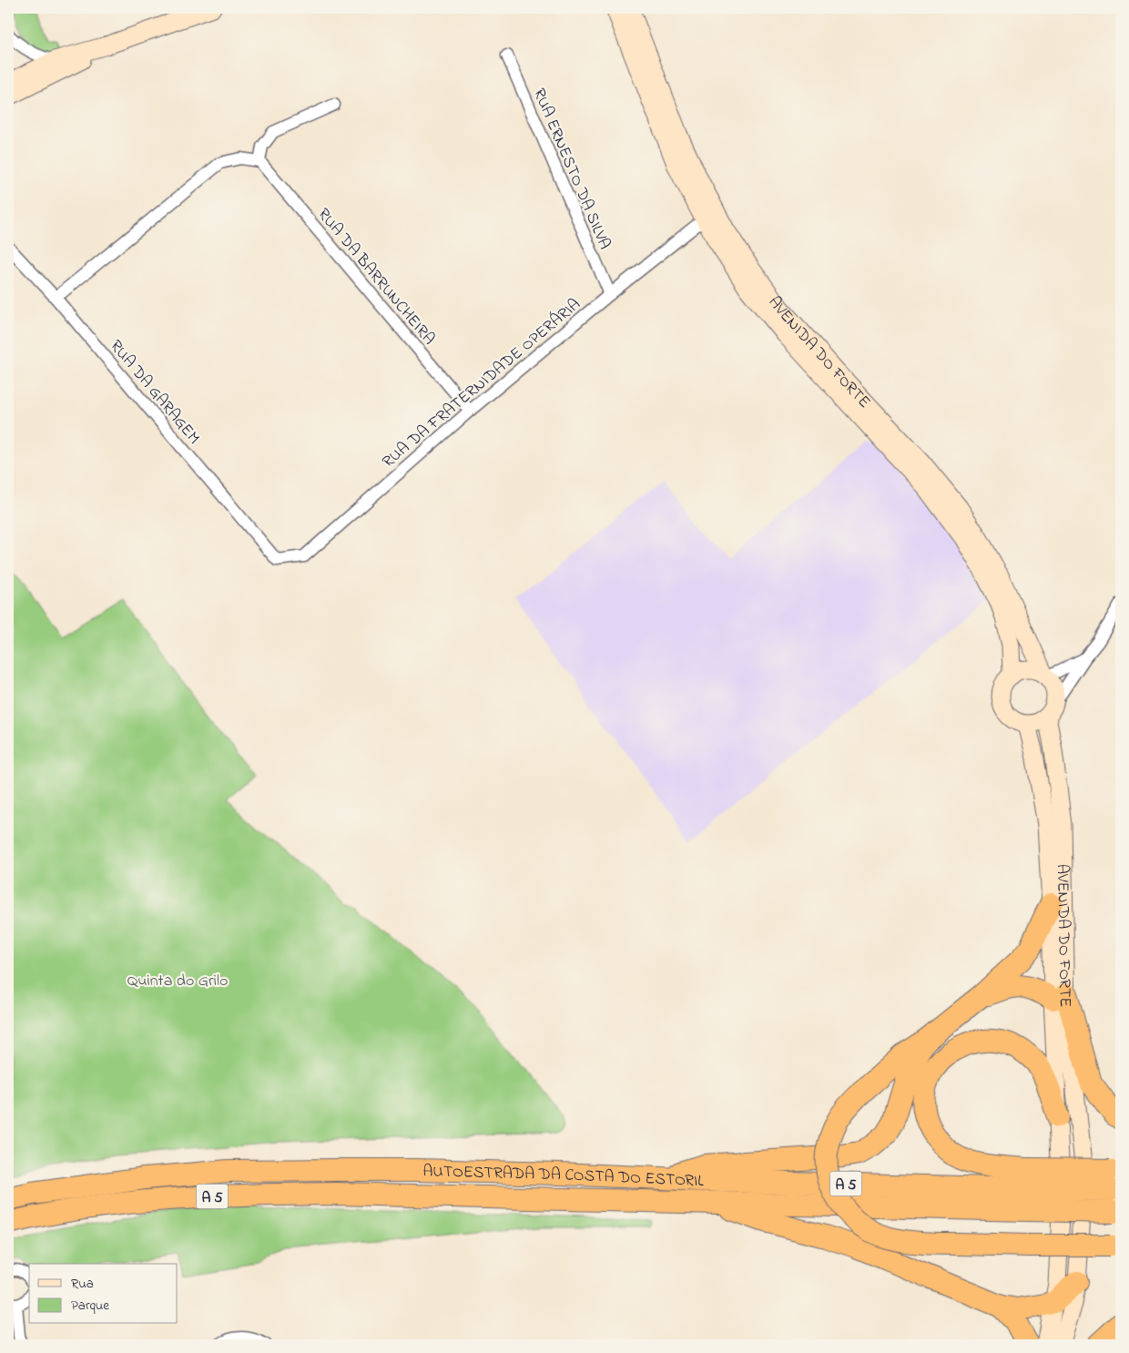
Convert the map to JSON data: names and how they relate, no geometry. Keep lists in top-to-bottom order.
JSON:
{
  "streets": {
    "highway": ["AUTOESTRADA DA COSTA DO ESTORIL", "A 5"],
    "street": [
      "RUA ERNESTO DA SILVA",
      "RUA DA BARRUNCHEIRA",
      "AVENIDA DO FORTE",
      "RUA DA FRATERNIDADE OPERÁRIA",
      "RUA DA GARAGEM"
    ]
  },
  "crossings": [
    ["RUA ERNESTO DA SILVA", "RUA DA FRATERNIDADE OPERÁRIA"],
    ["RUA DA BARRUNCHEIRA", "RUA DA FRATERNIDADE OPERÁRIA"],
    ["AVENIDA DO FORTE", "RUA DA FRATERNIDADE OPERÁRIA"],
    ["RUA DA FRATERNIDADE OPERÁRIA", "RUA DA GARAGEM"]
  ],
  "parks": ["Quinta do Grilo"],
  "legend": ["Rua", "Parque"]
}
